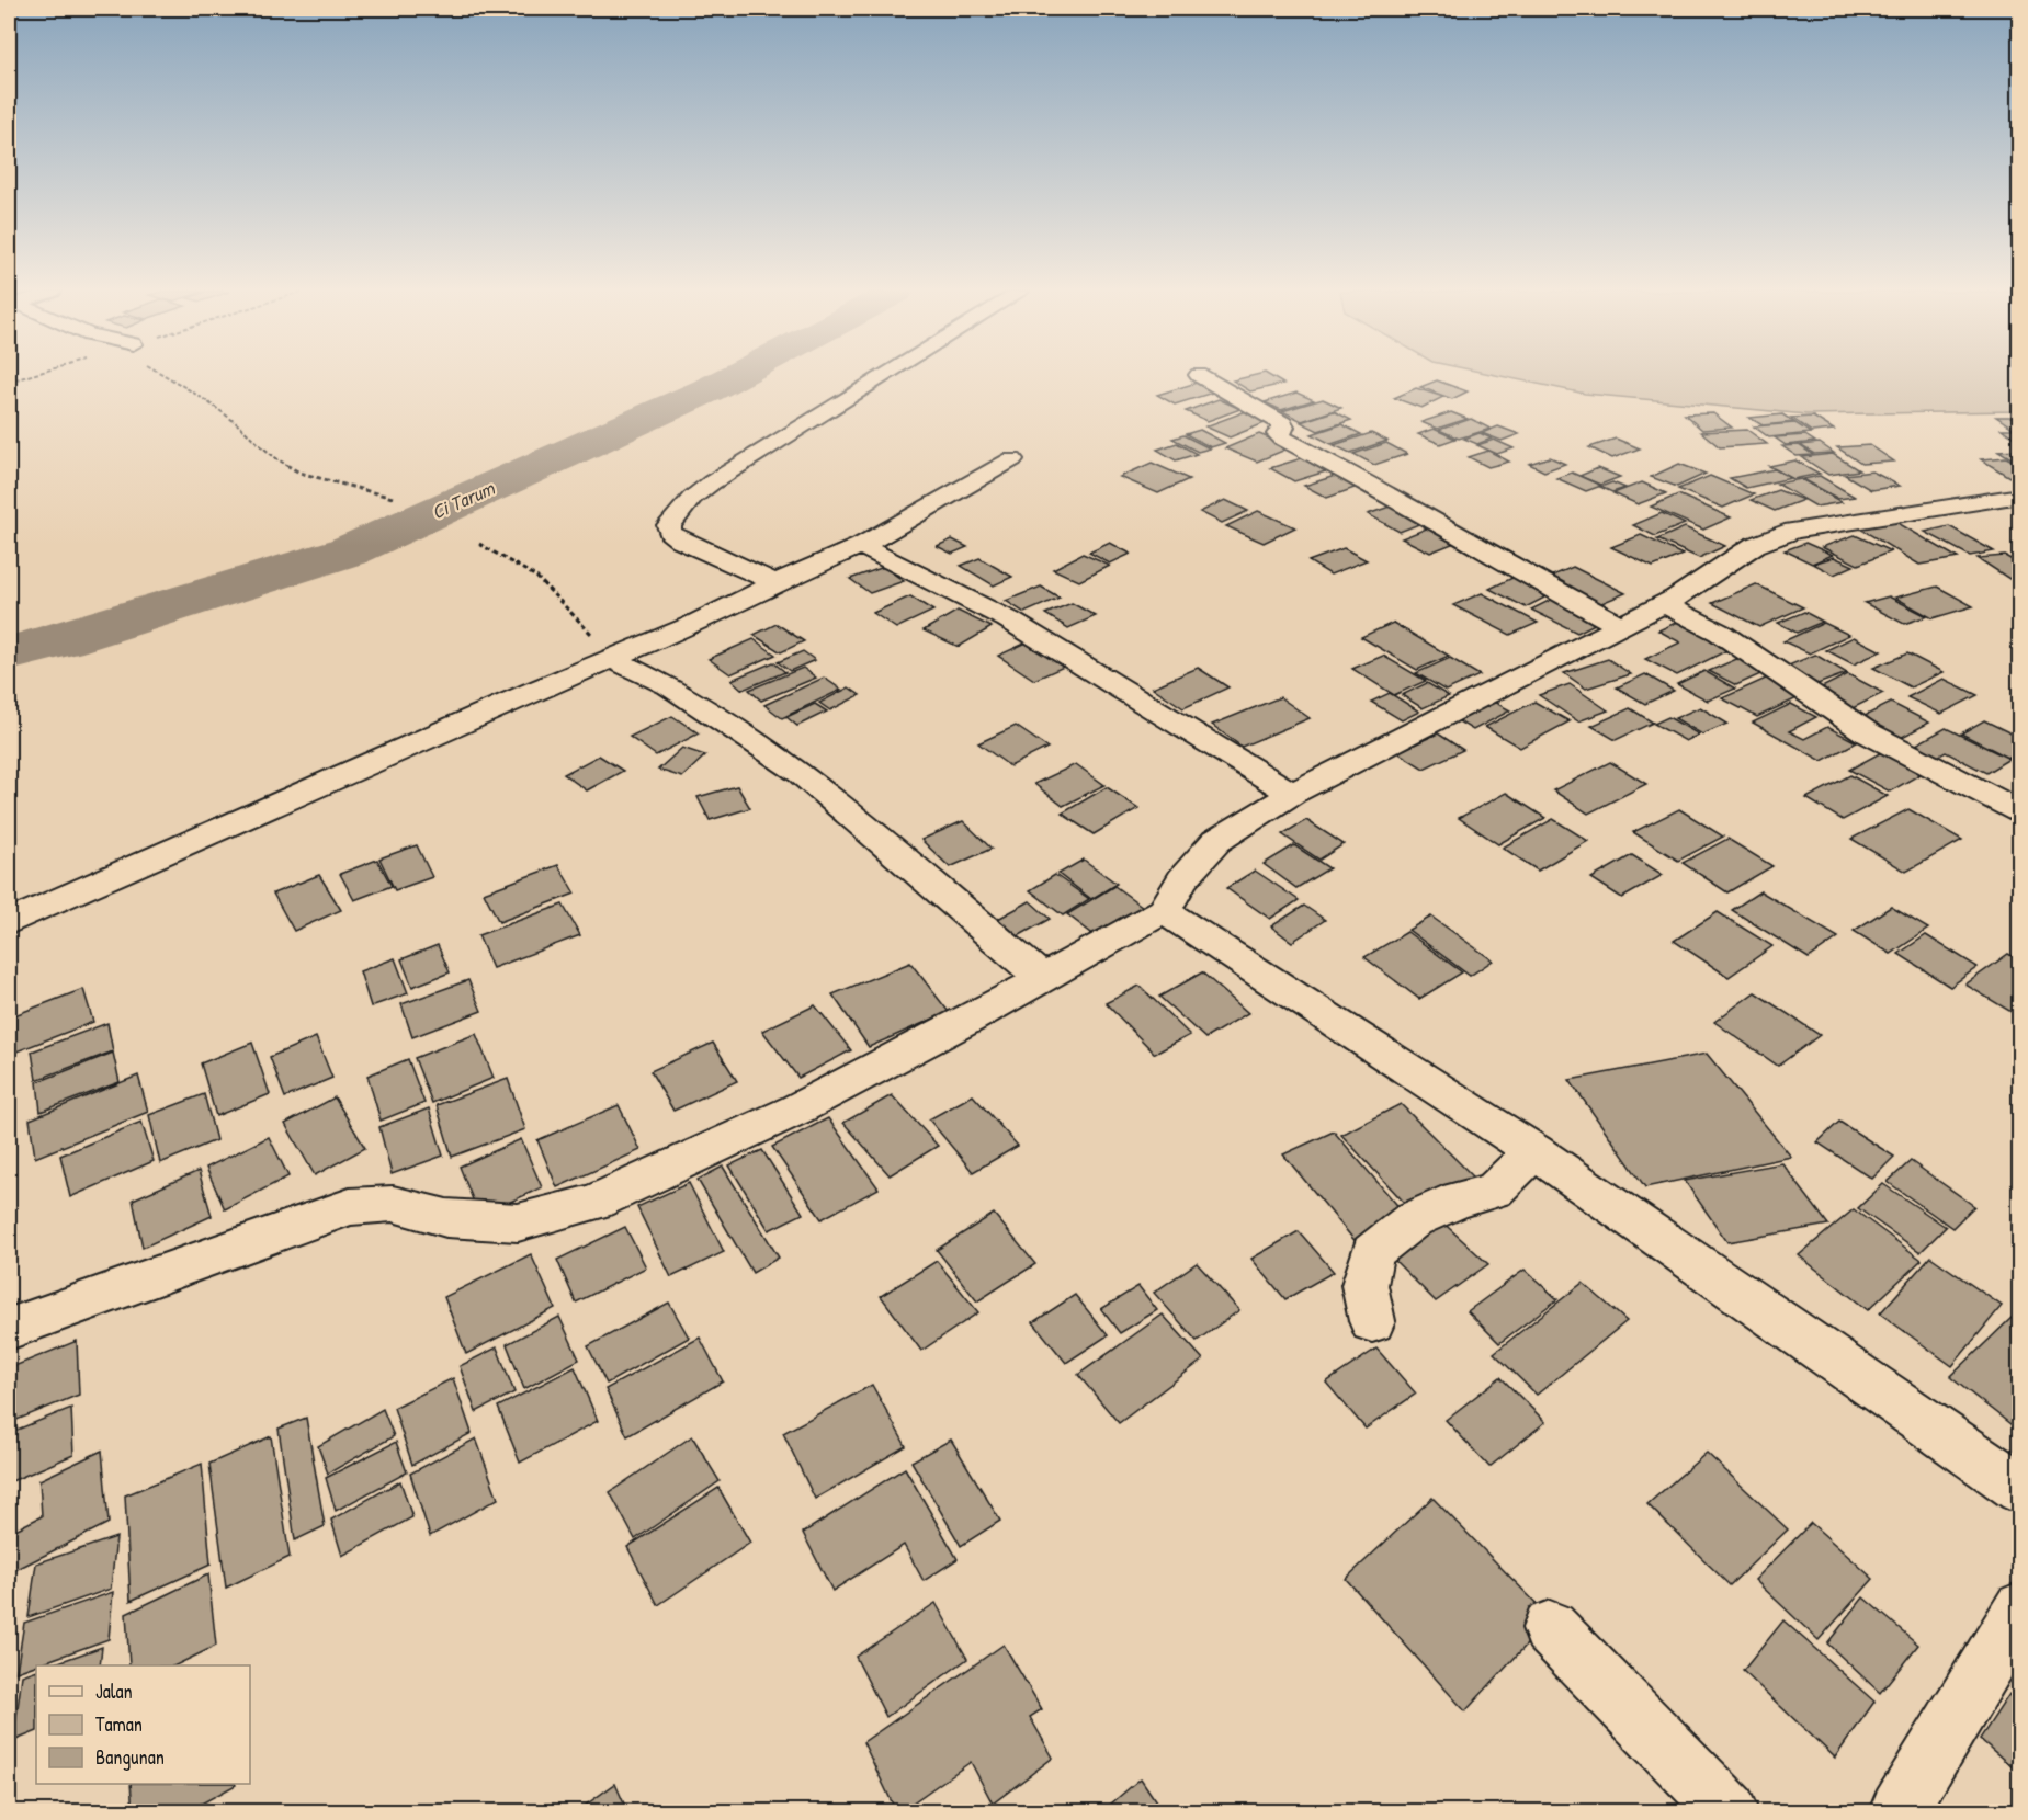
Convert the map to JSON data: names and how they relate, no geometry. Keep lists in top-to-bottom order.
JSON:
{
  "water": ["Ci Tarum"],
  "legend": ["Jalan", "Taman", "Bangunan"]
}
